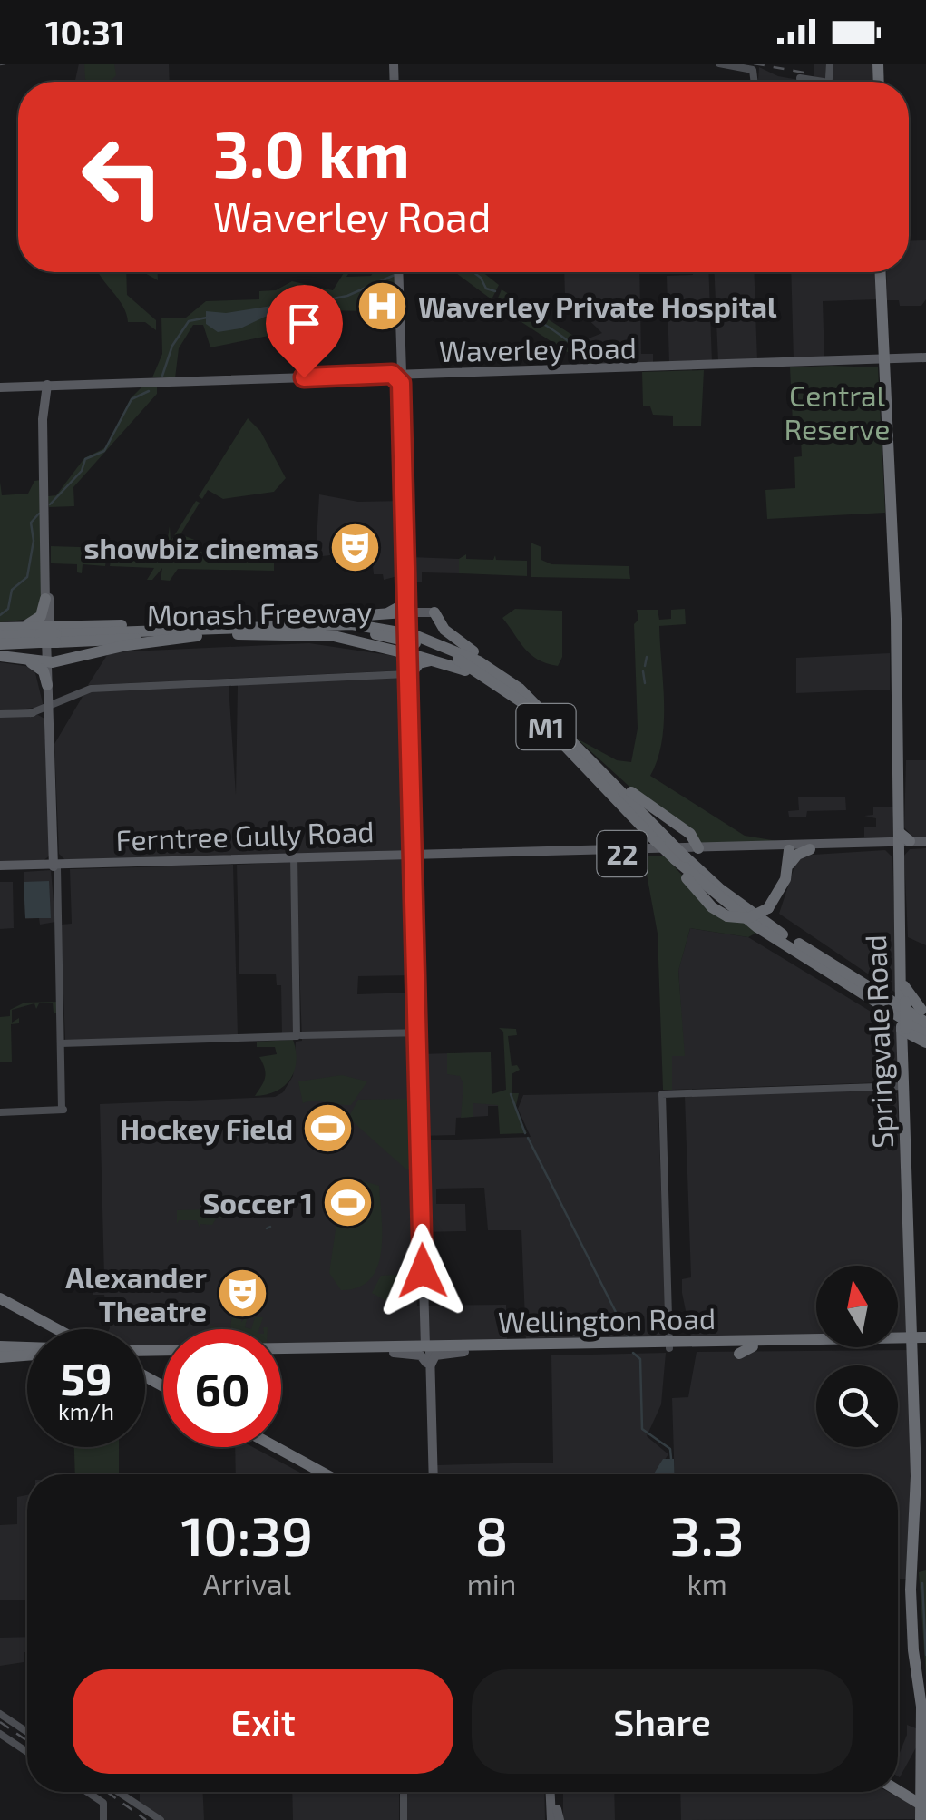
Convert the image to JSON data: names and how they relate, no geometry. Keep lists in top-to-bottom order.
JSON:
{
  "streets": {
    "highway": [
      "Monash Freeway",
      "M1",
      "Springvale Road",
      "Wellington Road"
    ],
    "main road": ["Waverley Road", "Ferntree Gully Road", "22"]
  },
  "crossings": [
    ["Waverley Road", "Springvale Road"],
    ["Ferntree Gully Road", "Springvale Road"],
    ["Springvale Road", "Wellington Road"]
  ],
  "parks": ["Central Reserve"],
  "places": {
    "hospital": ["Waverley Private Hospital"],
    "theatre": ["showbiz cinemas", "Alexander Theatre"],
    "sports": ["Hockey Field", "Soccer 1"]
  },
  "north": "top",
  "page": {
    "status": "10:31",
    "turn": ["3.0 km", "Waverley Road"],
    "speed": "59 km/h",
    "limit": "60",
    "eta": [
      "10:39",
      "Arrival",
      "8",
      "min",
      "3.3",
      "km"
    ],
    "buttons": ["Exit", "Share"]
  }
}
